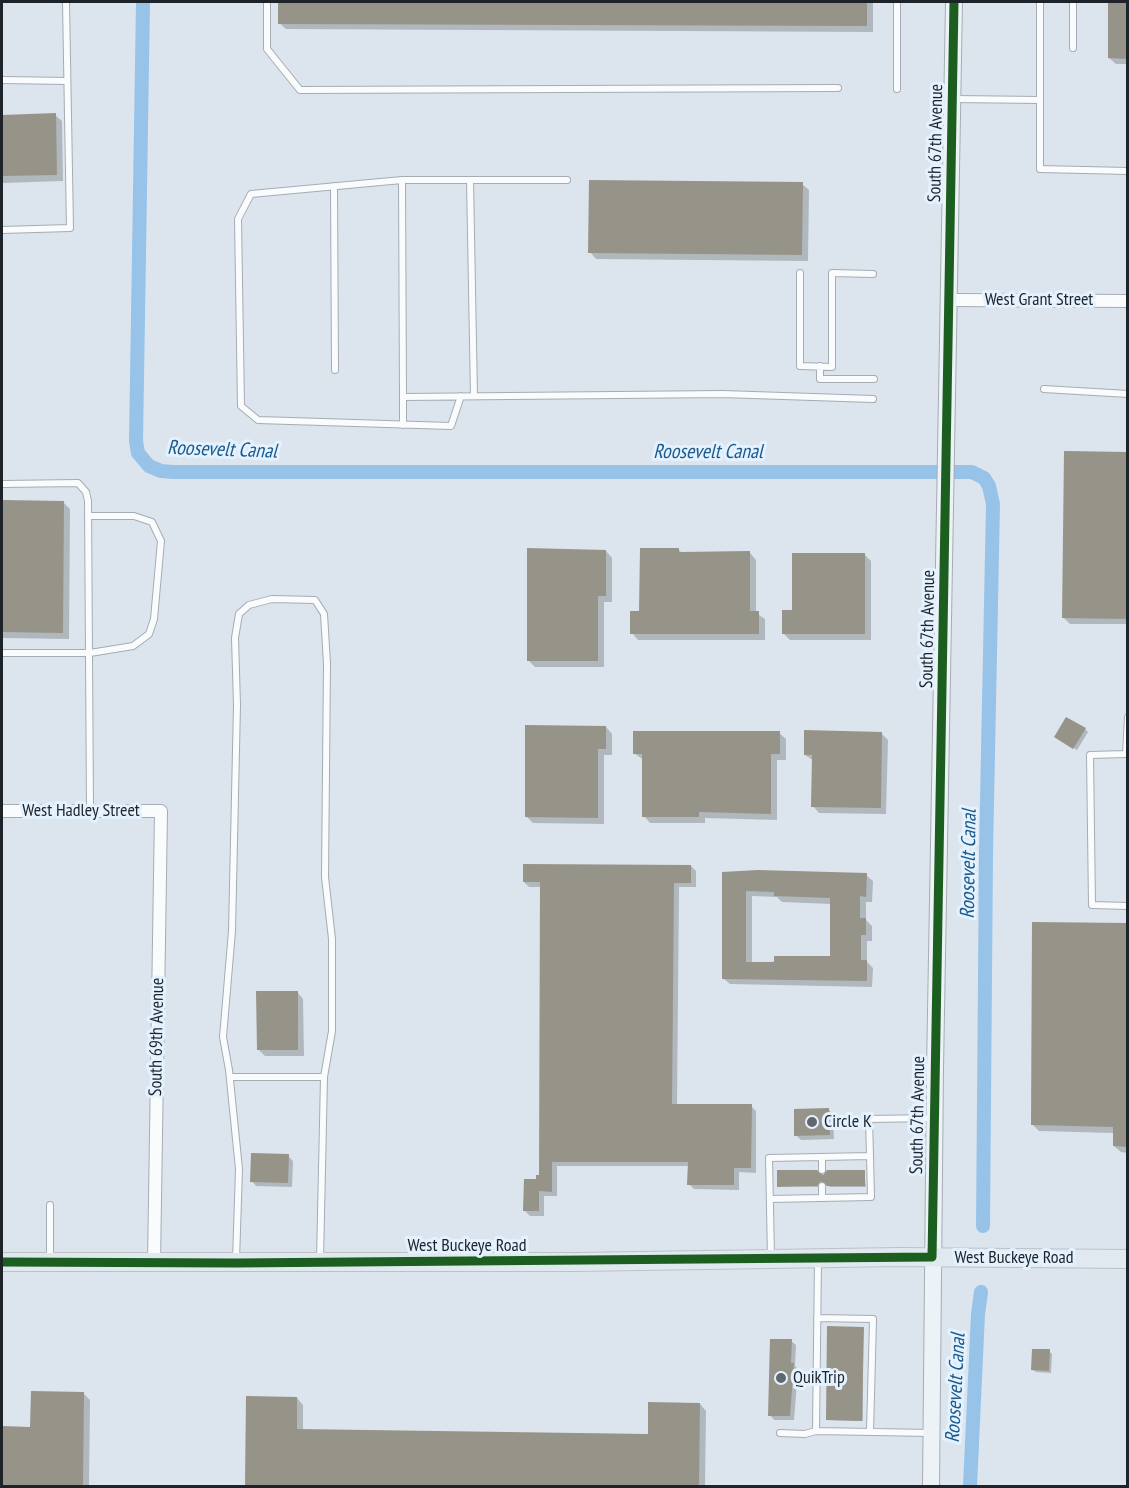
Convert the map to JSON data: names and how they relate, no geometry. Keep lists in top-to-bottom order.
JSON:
{
  "streets": {
    "main road": ["South 67th Avenue", "West Buckeye Road"],
    "street": ["West Grant Street", "West Hadley Street", "South 69th Avenue"]
  },
  "crossings": [
    ["South 67th Avenue", "West Grant Street"],
    ["South 67th Avenue", "West Buckeye Road"],
    ["West Hadley Street", "South 69th Avenue"],
    ["South 69th Avenue", "West Buckeye Road"]
  ],
  "water": ["Roosevelt Canal"],
  "places": ["Circle K", "QuikTrip"]
}
